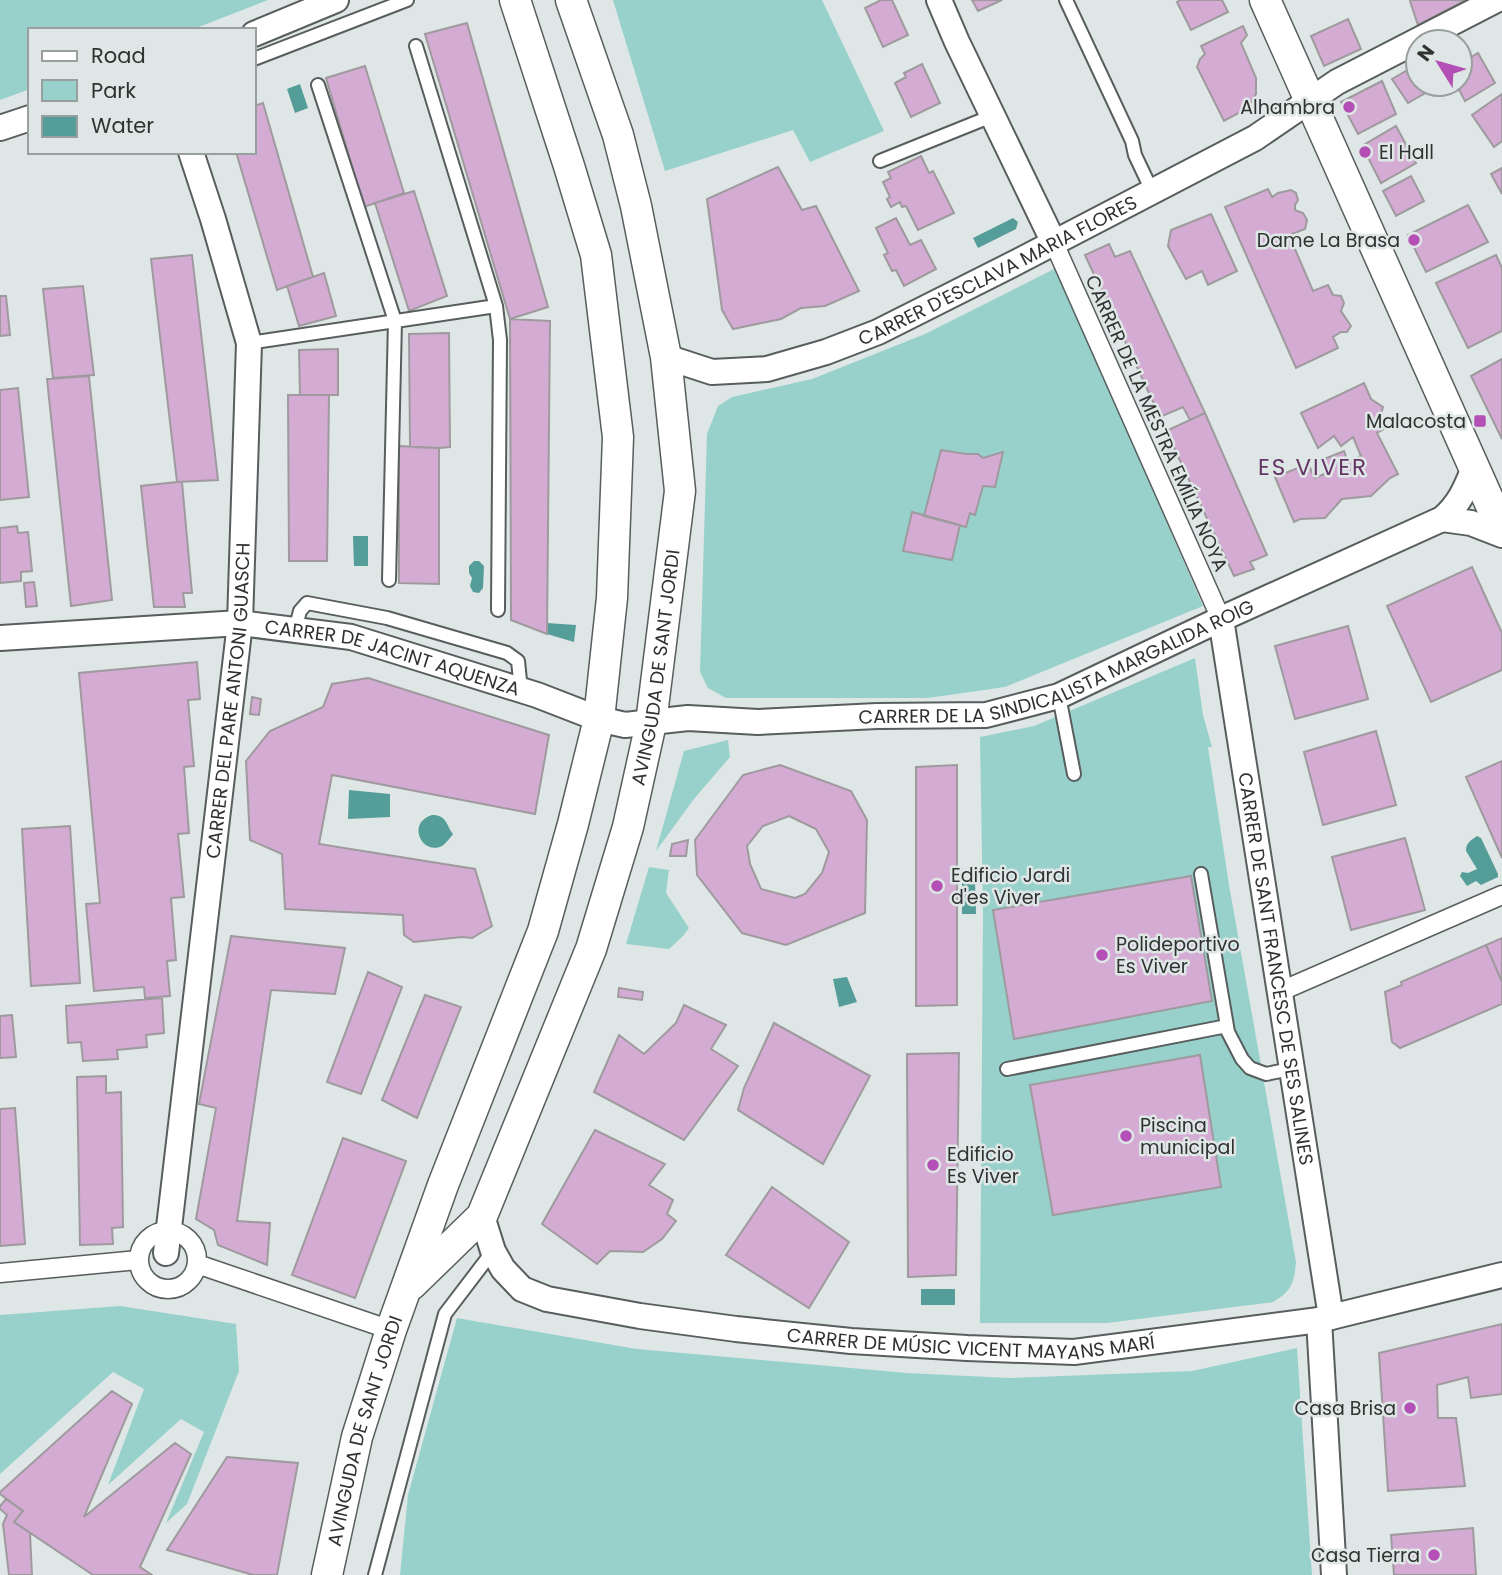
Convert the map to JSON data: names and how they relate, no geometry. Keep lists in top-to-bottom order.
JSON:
{
  "streets": {
    "street": [
      "CARRER D'ESCLAVA MARIA FLORES",
      "CARRER DE LA MESTRA EMÍLIA NOYA",
      "CARRER DE JACINT AQUENZA",
      "CARRER DE LA SINDICALISTA MARGALIDA ROIG",
      "AVINGUDA DE SANT JORDI",
      "CARRER DEL PARE ANTONI GUASCH",
      "CARRER DE SANT FRANCESC DE SES SALINES",
      "CARRER DE MÚSIC VICENT MAYANS MARÍ"
    ]
  },
  "crossings": [
    ["CARRER D'ESCLAVA MARIA FLORES", "CARRER DE LA MESTRA EMÍLIA NOYA"],
    ["CARRER D'ESCLAVA MARIA FLORES", "AVINGUDA DE SANT JORDI"],
    ["CARRER DE LA MESTRA EMÍLIA NOYA", "CARRER DE LA SINDICALISTA MARGALIDA ROIG"],
    ["CARRER DE LA MESTRA EMÍLIA NOYA", "CARRER DE SANT FRANCESC DE SES SALINES"],
    ["CARRER DE JACINT AQUENZA", "CARRER DE LA SINDICALISTA MARGALIDA ROIG"],
    ["CARRER DE JACINT AQUENZA", "AVINGUDA DE SANT JORDI"],
    ["CARRER DE JACINT AQUENZA", "CARRER DEL PARE ANTONI GUASCH"],
    ["CARRER DE LA SINDICALISTA MARGALIDA ROIG", "AVINGUDA DE SANT JORDI"],
    ["CARRER DE LA SINDICALISTA MARGALIDA ROIG", "CARRER DE SANT FRANCESC DE SES SALINES"],
    ["AVINGUDA DE SANT JORDI", "CARRER DE MÚSIC VICENT MAYANS MARÍ"],
    ["CARRER DE SANT FRANCESC DE SES SALINES", "CARRER DE MÚSIC VICENT MAYANS MARÍ"]
  ],
  "districts": ["ES VIVER"],
  "places": {
    "other": [
      "Alhambra",
      "El Hall",
      "Dame La Brasa",
      "Edificio Jardi d'es Viver",
      "Polideportivo Es Viver",
      "Piscina municipal",
      "Edificio Es Viver",
      "Casa Brisa",
      "Casa Tierra"
    ],
    "transit": ["Malacosta"]
  },
  "legend": ["Road", "Park", "Water"],
  "north": "top left"
}
